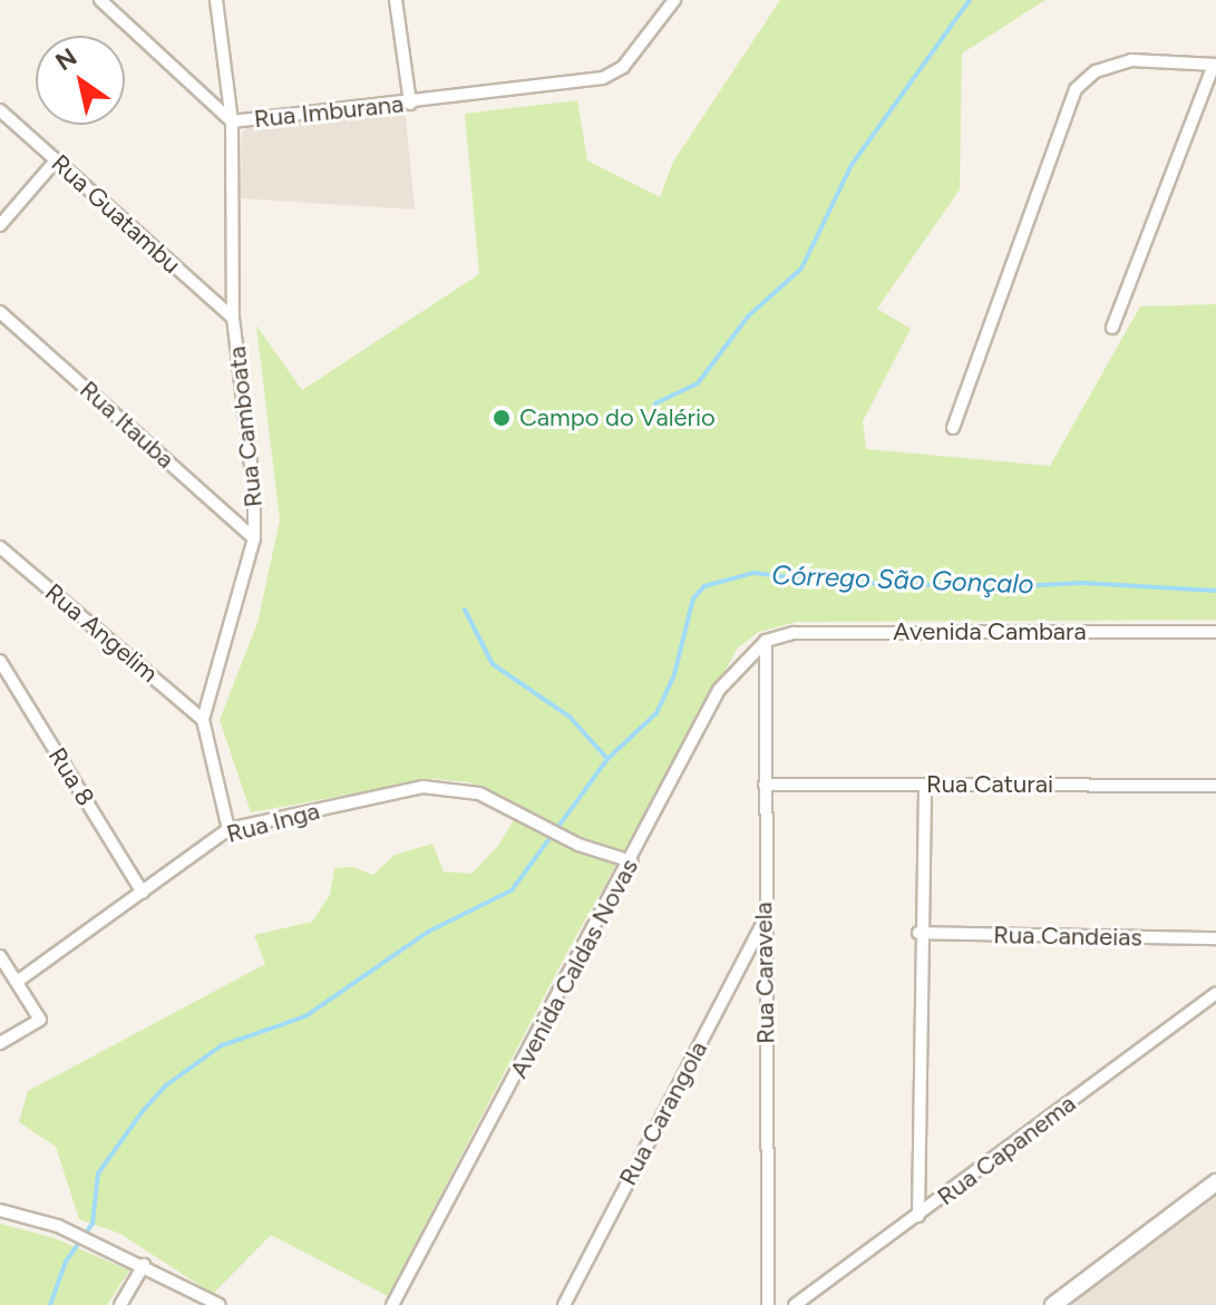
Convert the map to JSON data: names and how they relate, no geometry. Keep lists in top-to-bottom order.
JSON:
{
  "streets": {
    "street": [
      "Rua Imburana",
      "Rua Guatambu",
      "Rua Itauba",
      "Rua Camboata",
      "Avenida Cambara",
      "Rua Angelim",
      "Rua 8",
      "Rua Caturai",
      "Rua Inga",
      "Rua Candeias",
      "Avenida Caldas Novas",
      "Rua Caravela",
      "Rua Carangola",
      "Rua Capanema"
    ]
  },
  "crossings": [
    ["Rua Imburana", "Rua Camboata"],
    ["Rua Guatambu", "Rua Camboata"],
    ["Rua Itauba", "Rua Camboata"],
    ["Rua Camboata", "Rua Angelim"],
    ["Rua Camboata", "Rua Inga"],
    ["Avenida Cambara", "Avenida Caldas Novas"],
    ["Avenida Cambara", "Rua Caravela"],
    ["Rua 8", "Rua Inga"],
    ["Rua Caturai", "Rua Caravela"],
    ["Rua Inga", "Avenida Caldas Novas"],
    ["Avenida Caldas Novas", "Rua Caravela"],
    ["Rua Caravela", "Rua Carangola"]
  ],
  "water": ["Córrego São Gonçalo"],
  "places": ["Campo do Valério"],
  "north": "top left"
}
